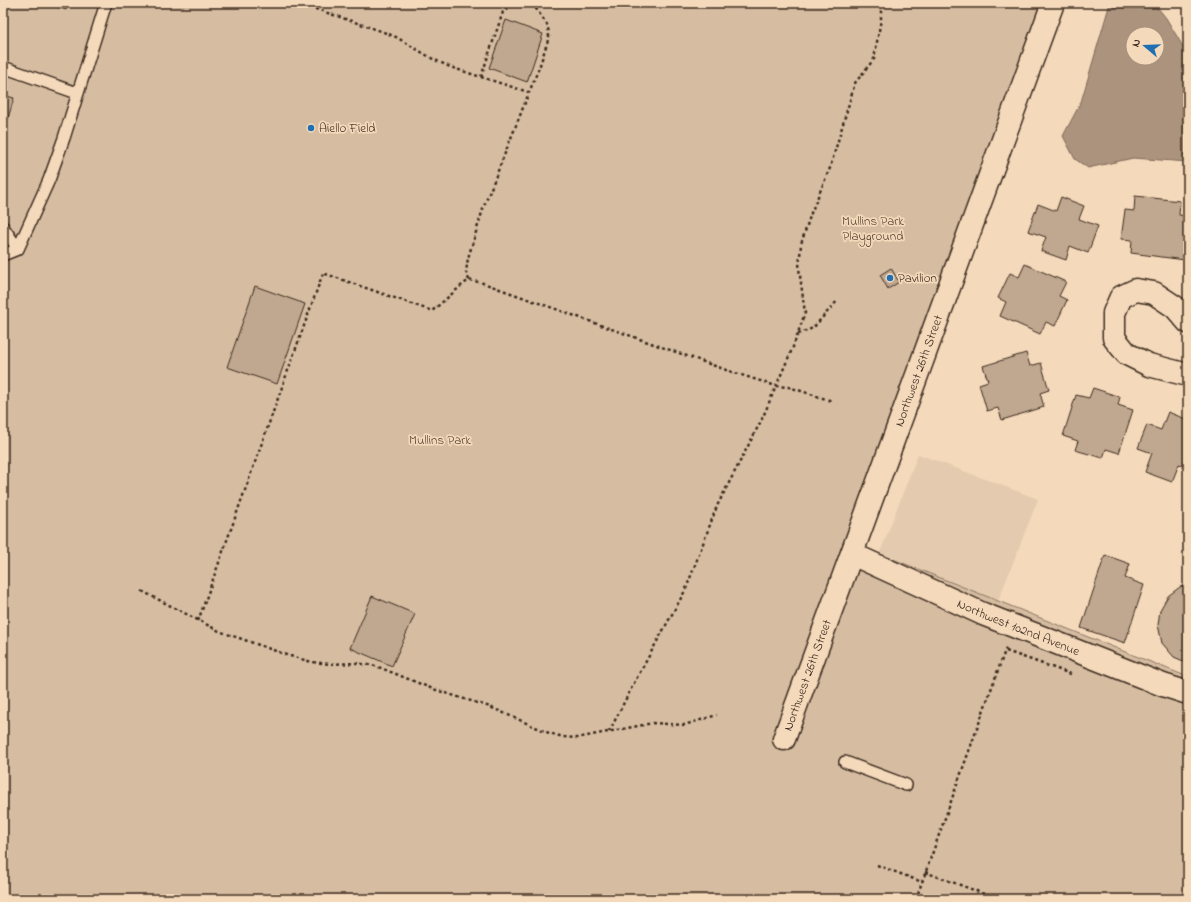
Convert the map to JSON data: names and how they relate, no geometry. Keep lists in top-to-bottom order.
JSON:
{
  "streets": {
    "street": ["Northwest 26th Street", "Northwest 102nd Avenue"]
  },
  "crossings": [
    ["Northwest 26th Street", "Northwest 102nd Avenue"]
  ],
  "parks": ["Mullins Park Playground", "Mullins Park"],
  "places": ["Aiello Field", "Pavilion"],
  "north": "left"
}
